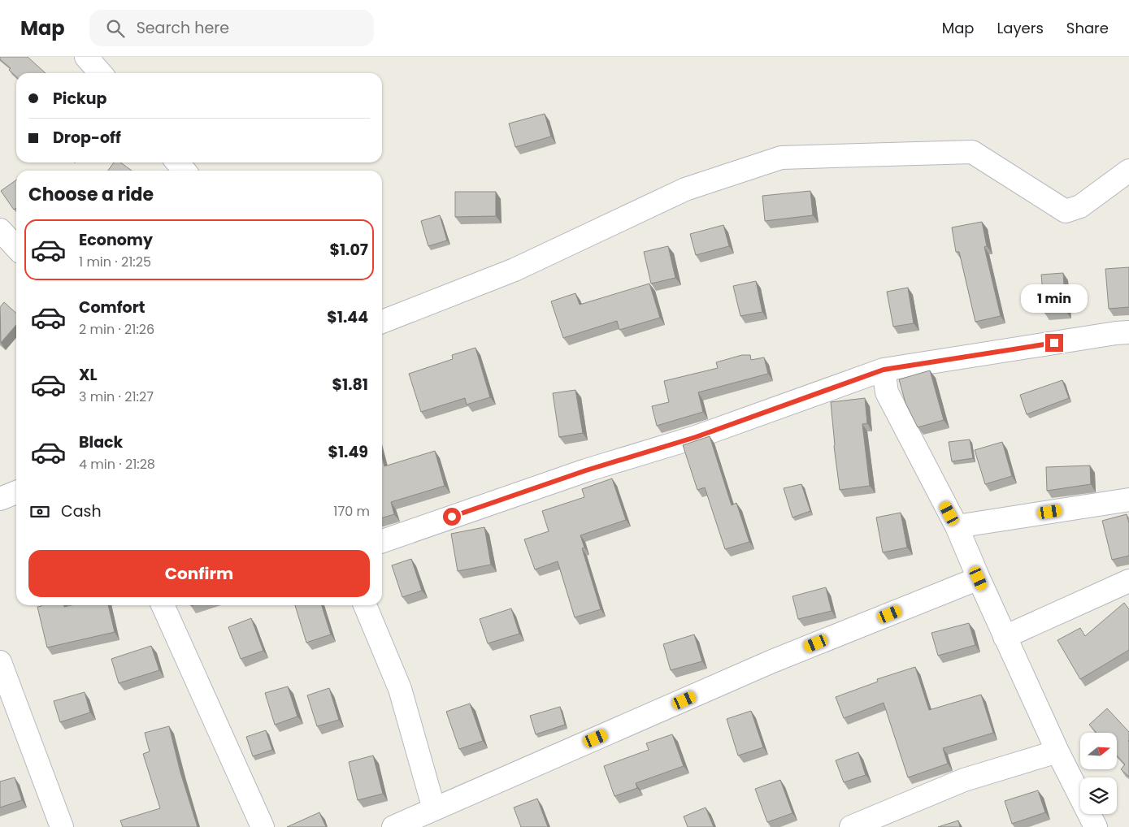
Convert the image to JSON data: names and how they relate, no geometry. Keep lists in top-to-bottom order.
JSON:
{
  "north": "right",
  "page": {
    "header": "Map",
    "search": "Search here",
    "nav": ["Map", "Layers", "Share"],
    "banner": ["Pickup", "Drop-off"],
    "heading": "Choose a ride",
    "list": [
      {
        "name": "Economy",
        "note": "1 min · 21:25",
        "value": "$1.07"
      },
      {
        "name": "Comfort",
        "note": "2 min · 21:26",
        "value": "$1.44"
      },
      {
        "name": "XL",
        "note": "3 min · 21:27",
        "value": "$1.81"
      },
      {
        "name": "Black",
        "note": "4 min · 21:28",
        "value": "$1.49"
      }
    ],
    "bubble": "1 min",
    "pay": ["Cash", "170 m"],
    "buttons": "Confirm"
  }
}
